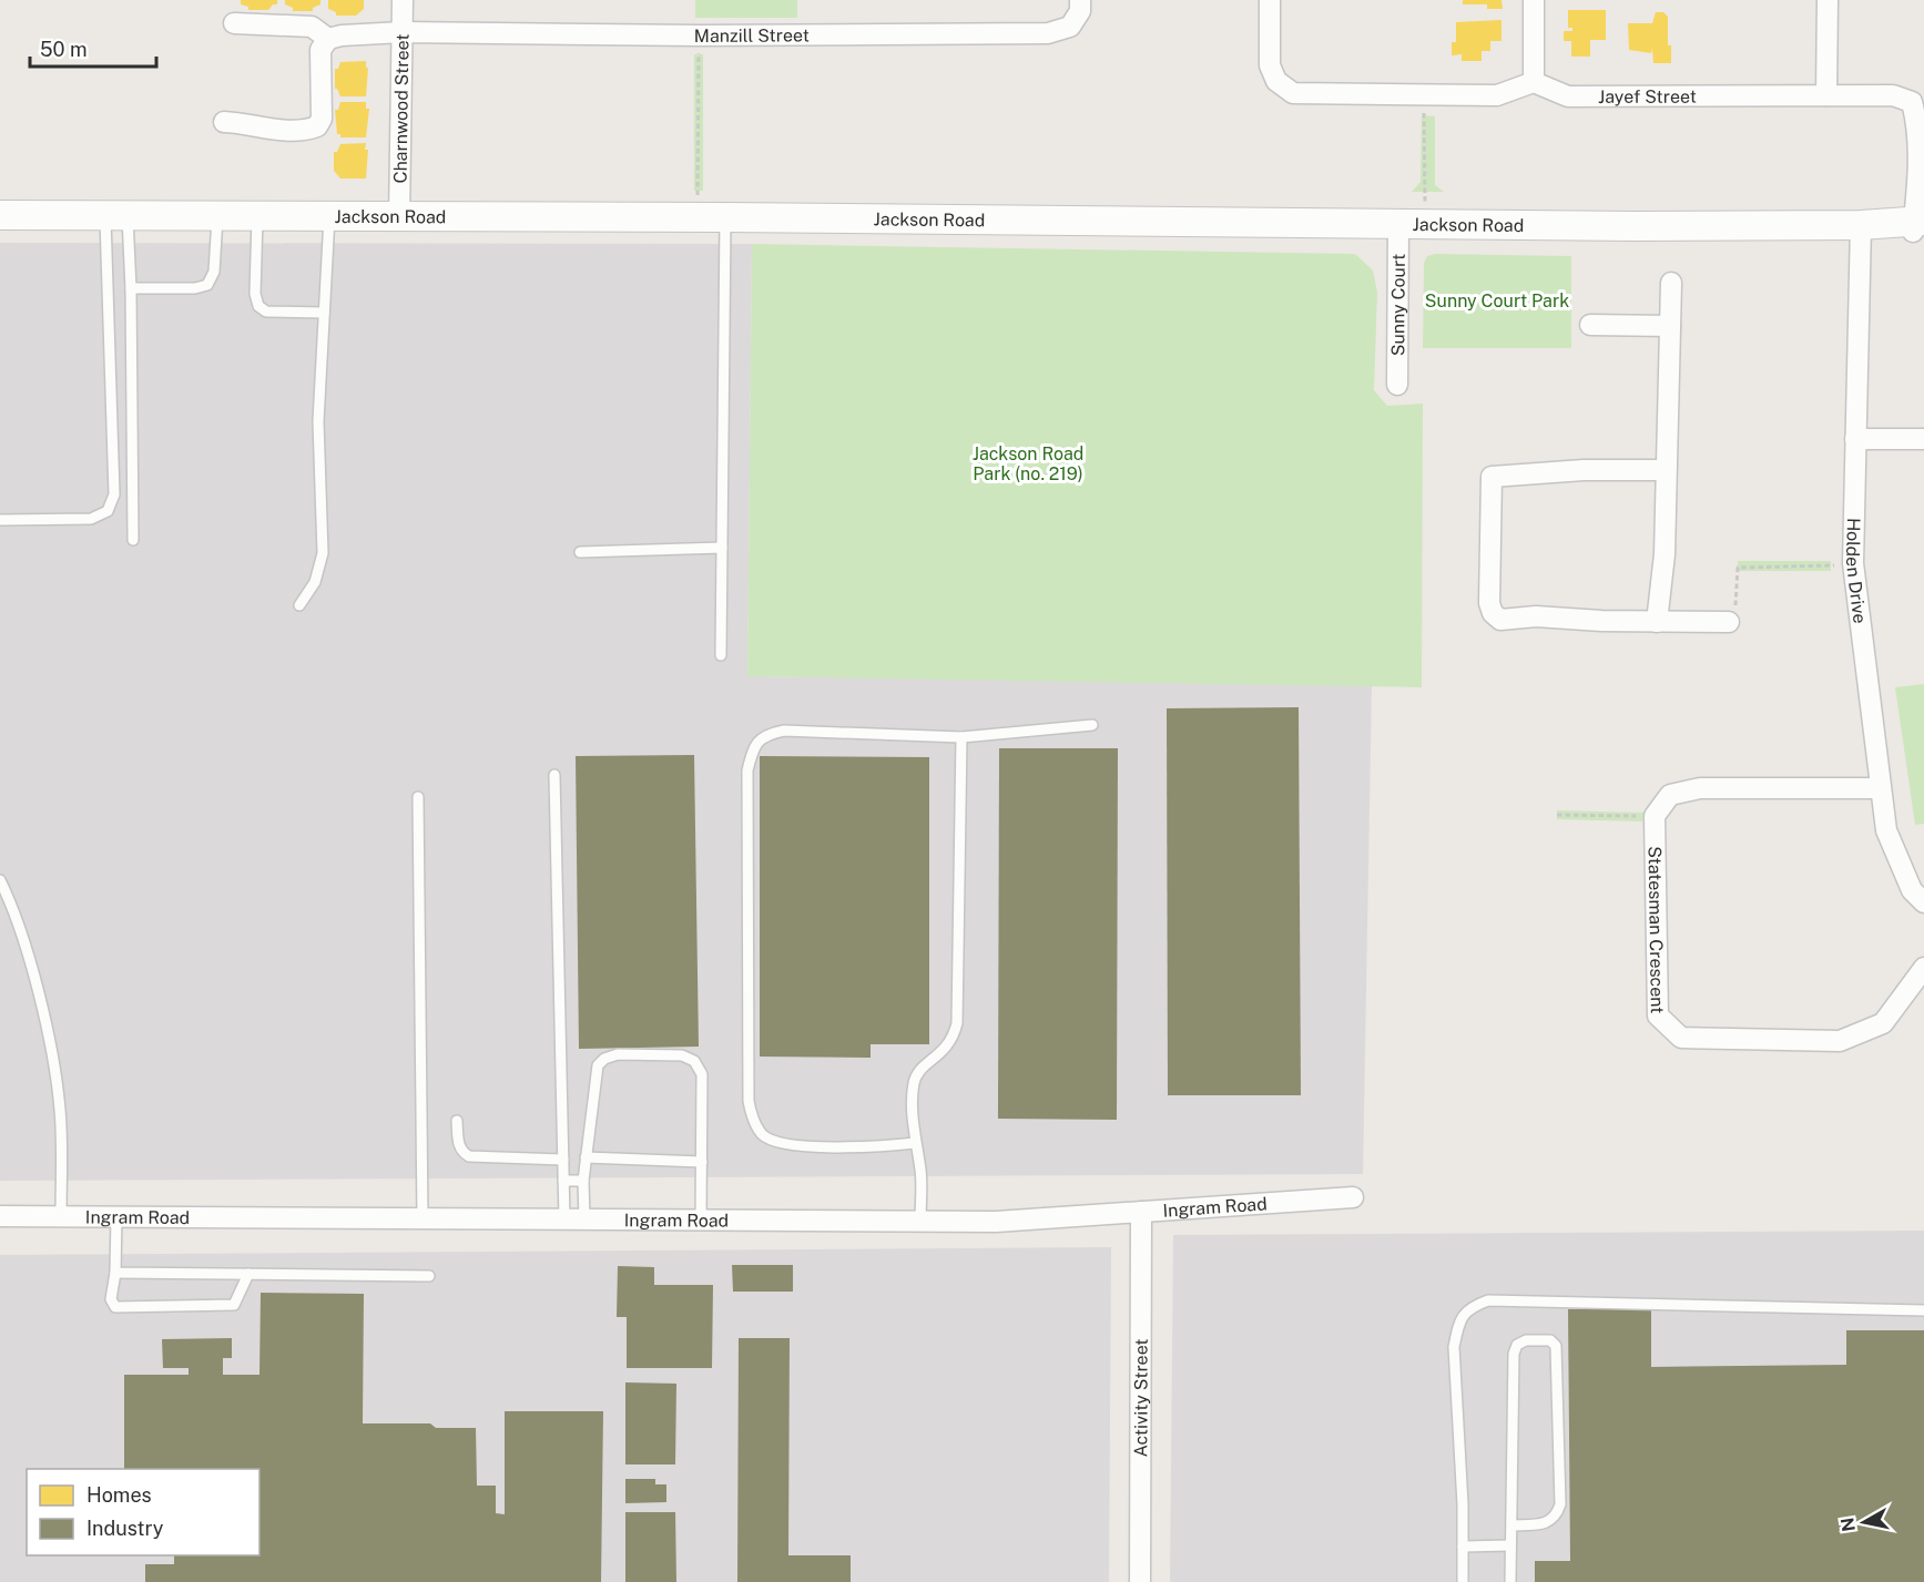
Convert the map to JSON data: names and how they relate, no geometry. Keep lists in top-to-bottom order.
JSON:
{
  "streets": {
    "street": [
      "Manzill Street",
      "Jayef Street",
      "Charnwood Street",
      "Jackson Road",
      "Sunny Court",
      "Holden Drive",
      "Statesman Crescent",
      "Ingram Road",
      "Activity Street"
    ]
  },
  "crossings": [
    ["Manzill Street", "Charnwood Street"],
    ["Jayef Street", "Jackson Road"],
    ["Charnwood Street", "Jackson Road"],
    ["Jackson Road", "Sunny Court"],
    ["Jackson Road", "Holden Drive"],
    ["Ingram Road", "Activity Street"]
  ],
  "parks": ["Sunny Court Park", "Jackson Road Park (no. 219)"],
  "legend": ["Homes", "Industry"],
  "scale_bar": "50 m",
  "north": "left"
}
